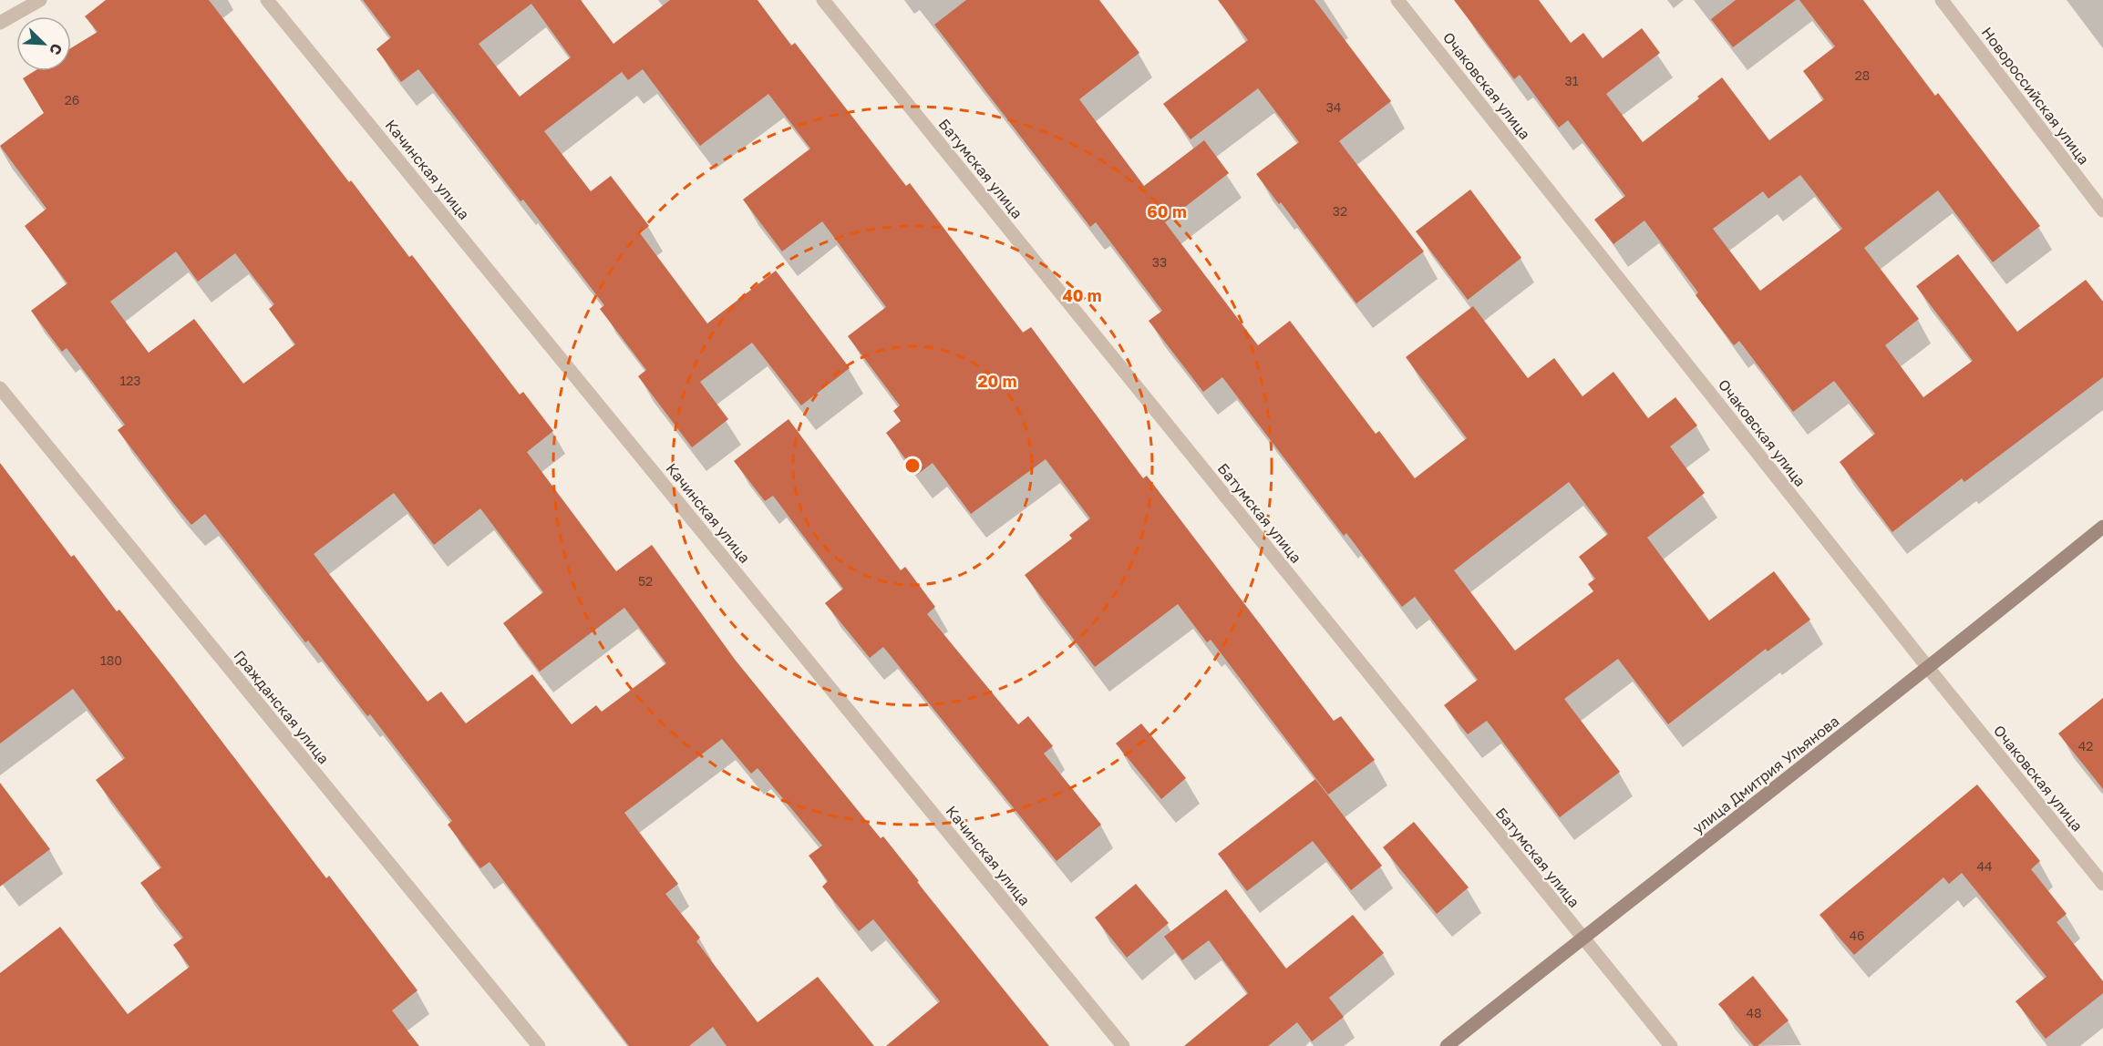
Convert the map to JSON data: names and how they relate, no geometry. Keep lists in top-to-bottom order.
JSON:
{
  "streets": {
    "main road": ["улица Дмитрия Ульянова"],
    "street": [
      "Очаковская улица",
      "Новороссийская улица",
      "Батумская улица",
      "Качинская улица",
      "Гражданская улица"
    ]
  },
  "crossings": [
    ["Очаковская улица", "улица Дмитрия Ульянова"],
    ["Батумская улица", "улица Дмитрия Ульянова"]
  ],
  "house_numbers": [
    "28",
    "31",
    "26",
    "34",
    "32",
    "33",
    "123",
    "52",
    "180",
    "42",
    "44",
    "46",
    "48"
  ],
  "north": "bottom right",
  "rings": ["60 m", "40 m", "20 m"]
}
